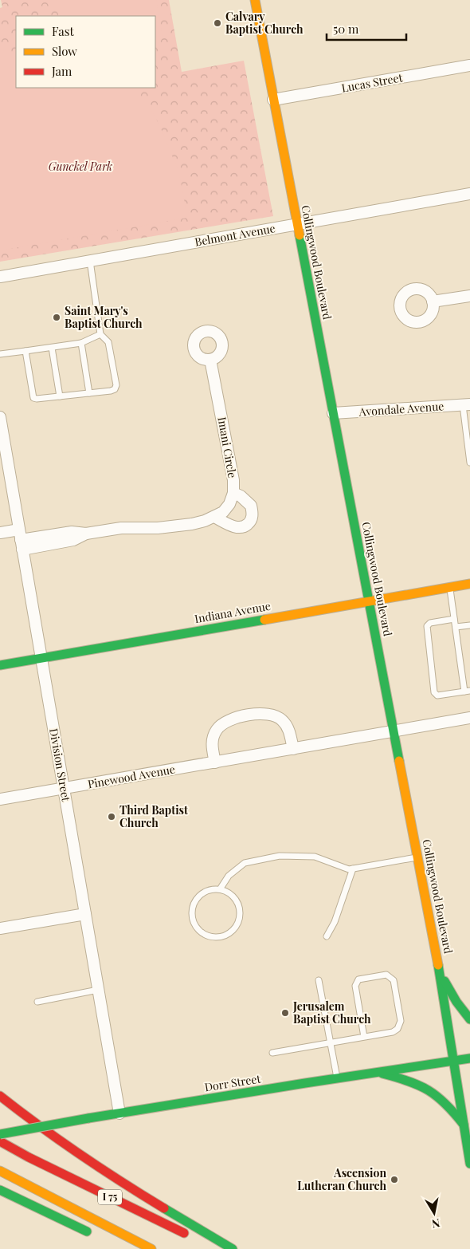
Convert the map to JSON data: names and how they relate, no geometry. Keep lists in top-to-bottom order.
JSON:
{
  "streets": {
    "main road": [
      "Collingwood Boulevard",
      "Indiana Avenue",
      "Dorr Street",
      "I 75"
    ],
    "street": [
      "Lucas Street",
      "Belmont Avenue",
      "Avondale Avenue",
      "Imani Circle",
      "Division Street",
      "Pinewood Avenue"
    ]
  },
  "crossings": [
    ["Lucas Street", "Collingwood Boulevard"],
    ["Belmont Avenue", "Collingwood Boulevard"],
    ["Collingwood Boulevard", "Avondale Avenue"],
    ["Collingwood Boulevard", "Indiana Avenue"],
    ["Collingwood Boulevard", "Pinewood Avenue"],
    ["Collingwood Boulevard", "Dorr Street"],
    ["Imani Circle", "Division Street"],
    ["Indiana Avenue", "Division Street"],
    ["Division Street", "Pinewood Avenue"],
    ["Division Street", "Dorr Street"]
  ],
  "parks": ["Gunckel Park"],
  "places": [
    "Calvary Baptist Church",
    "Saint Mary's Baptist Church",
    "Third Baptist Church",
    "Jerusalem Baptist Church",
    "Ascension Lutheran Church"
  ],
  "legend": ["Fast", "Slow", "Jam"],
  "scale_bar": "50 m",
  "north": "bottom"
}
